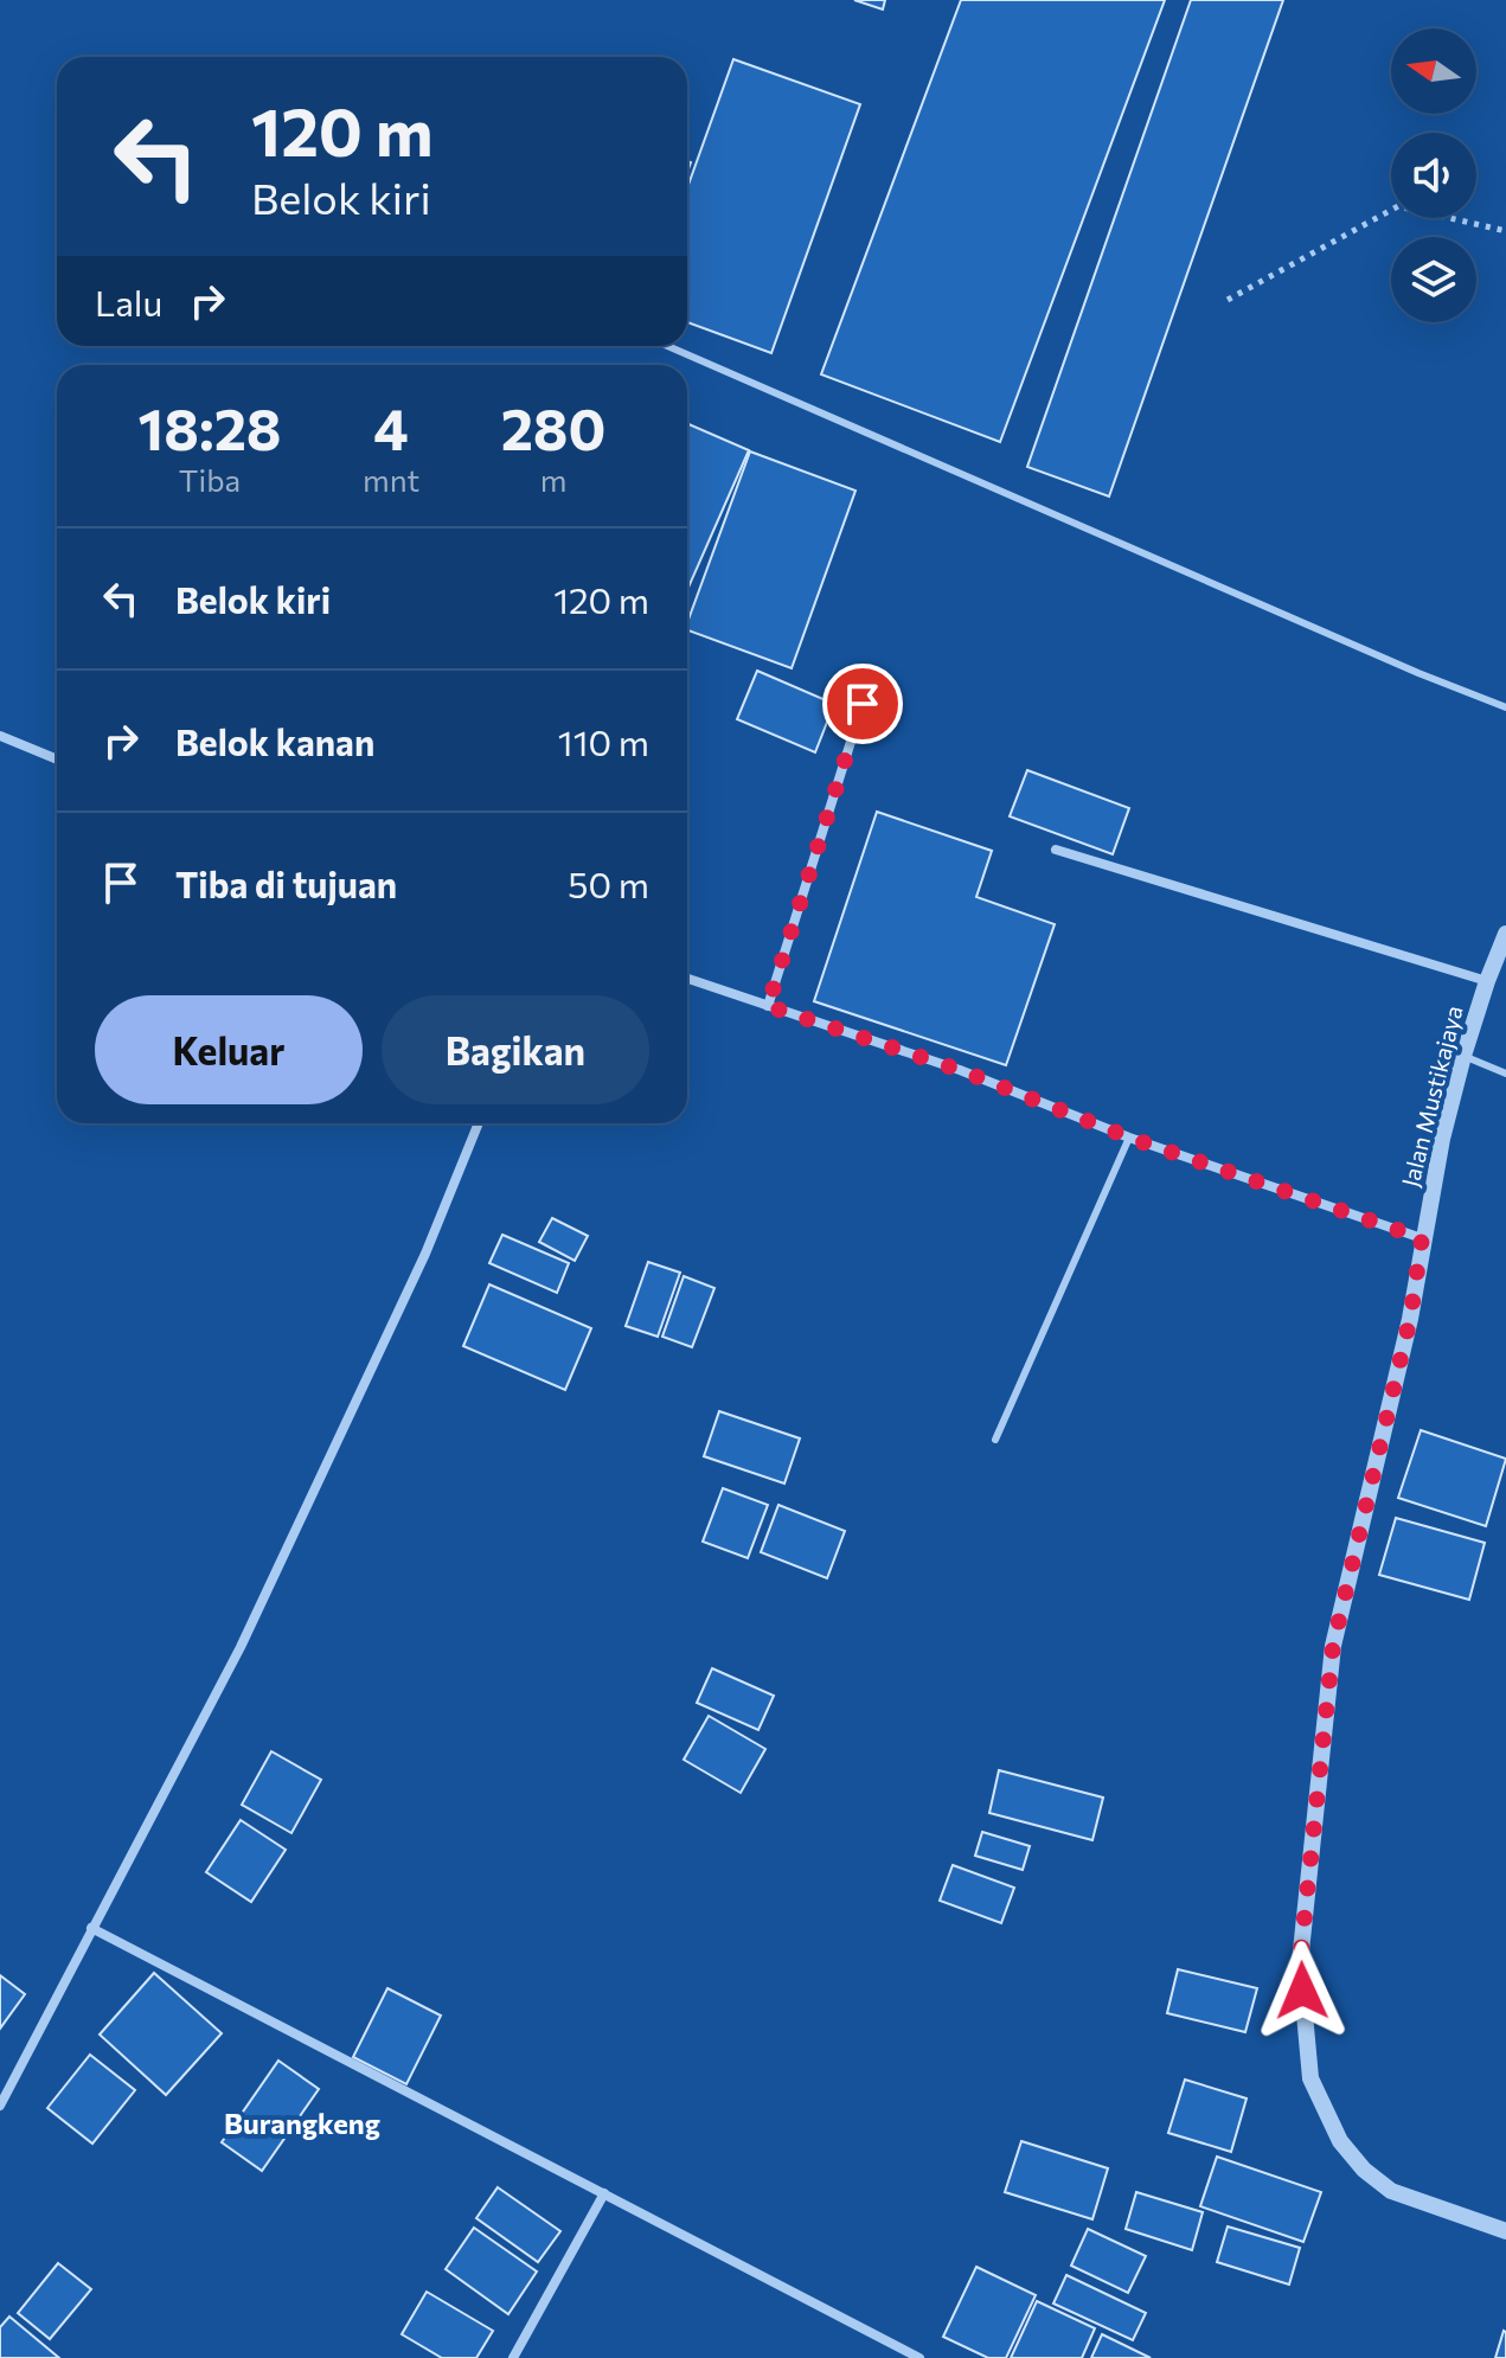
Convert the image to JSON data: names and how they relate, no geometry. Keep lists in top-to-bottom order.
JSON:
{
  "streets": {
    "street": ["Jalan Mustikajaya"]
  },
  "districts": ["Burangkeng"],
  "north": "left",
  "page": {
    "turn": ["120 m", "Belok kiri"],
    "then": "Lalu",
    "eta": [
      "18:28",
      "Tiba",
      "4",
      "mnt",
      "280",
      "m"
    ],
    "list": [
      {
        "name": "Belok kiri",
        "value": "120 m"
      },
      {
        "name": "Belok kanan",
        "value": "110 m"
      },
      {
        "name": "Tiba di tujuan",
        "value": "50 m"
      }
    ],
    "buttons": ["Keluar", "Bagikan"]
  }
}
